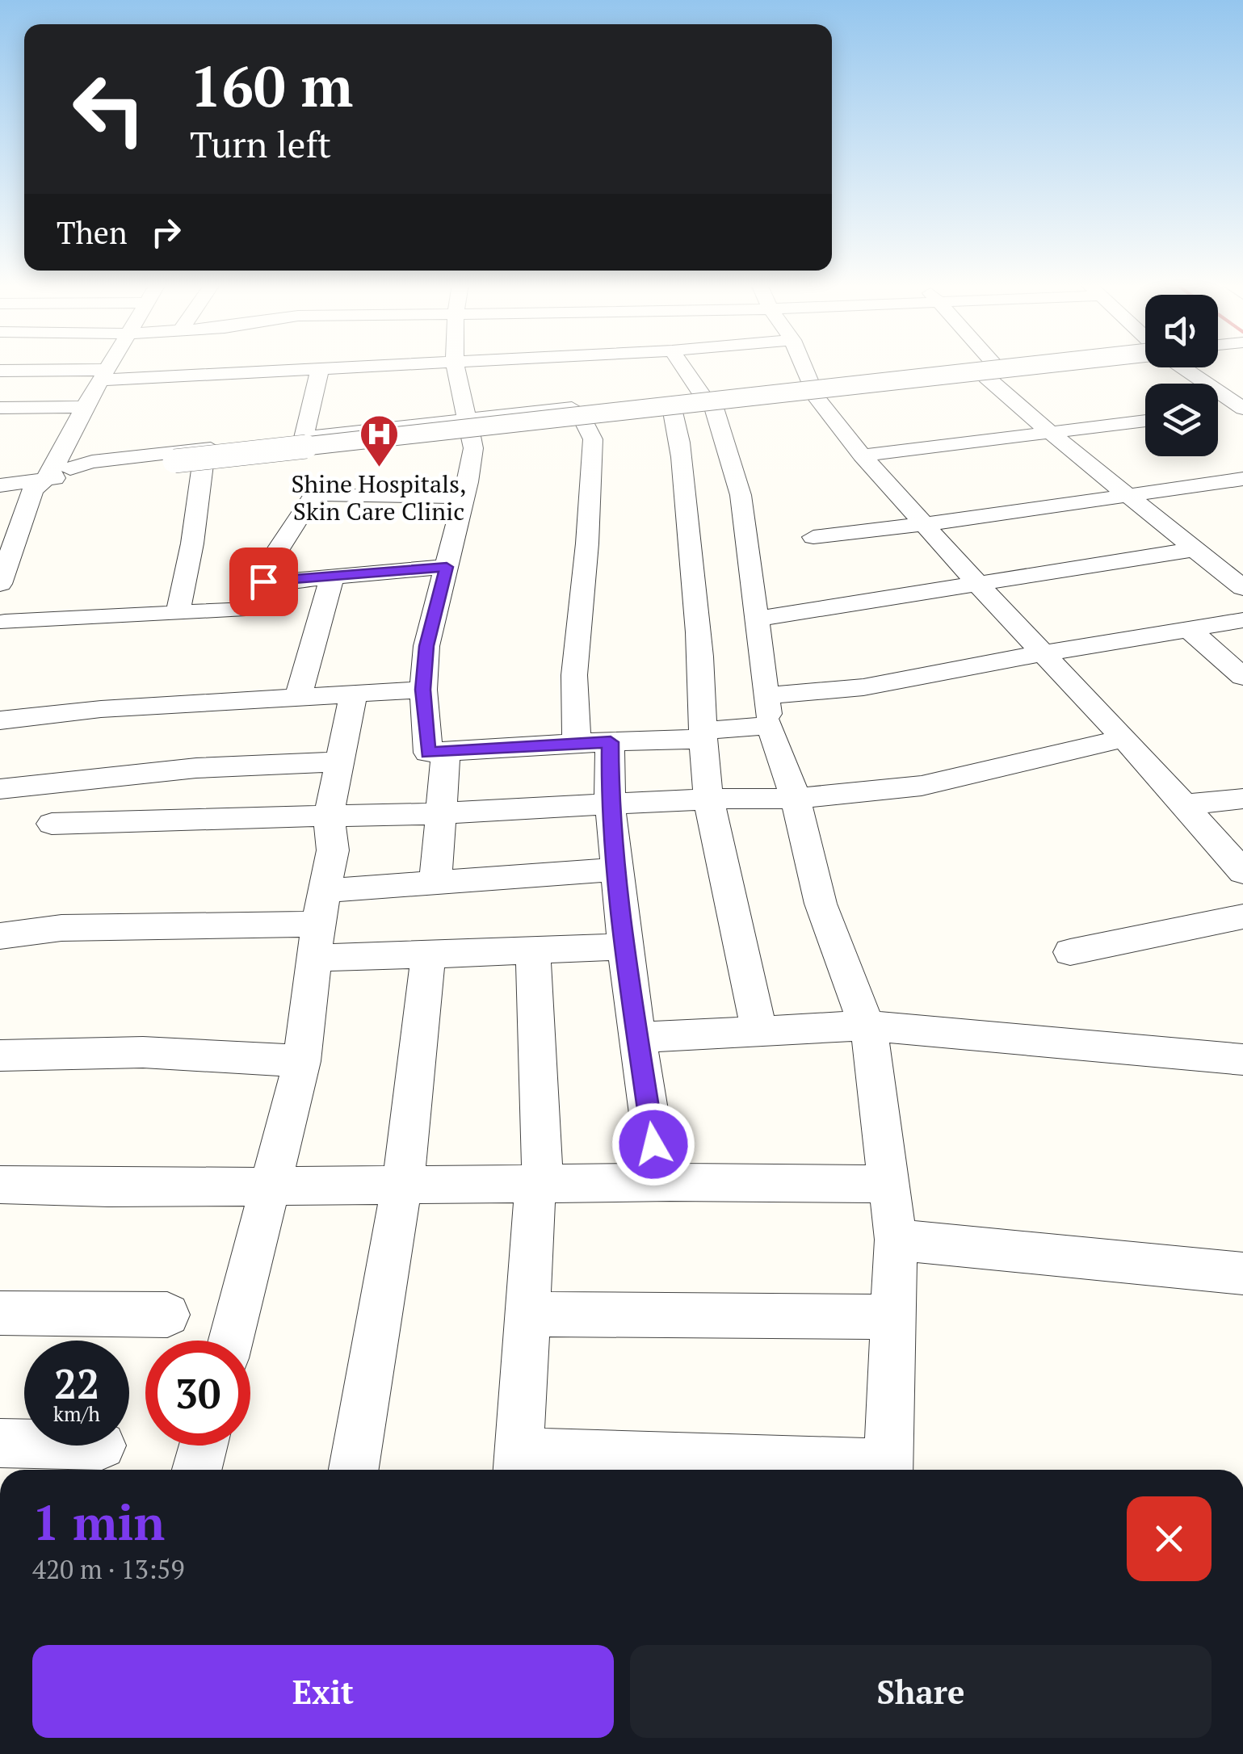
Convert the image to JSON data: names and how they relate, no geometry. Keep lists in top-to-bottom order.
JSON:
{
  "places": {
    "hospital": ["Shine Hospitals, Skin Care Clinic"]
  },
  "page": {
    "turn": ["160 m", "Turn left"],
    "then": "Then",
    "speed": "22 km/h",
    "limit": "30",
    "heading": ["1 min", "420 m · 13:59"],
    "buttons": ["Exit", "Share"]
  }
}
